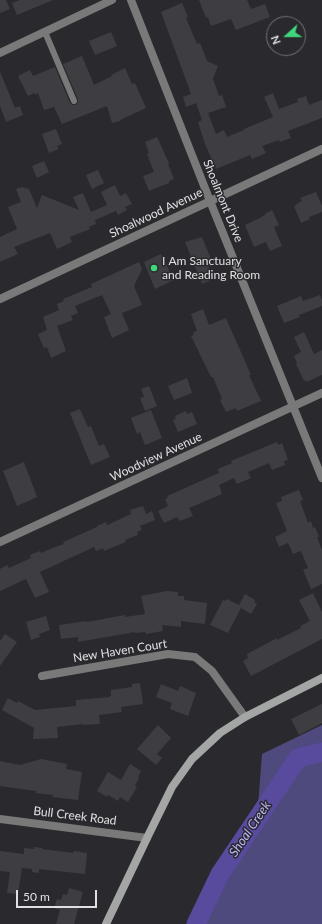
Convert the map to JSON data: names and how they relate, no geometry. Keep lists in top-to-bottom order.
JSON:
{
  "streets": {
    "street": [
      "Shoalmont Drive",
      "Shoalwood Avenue",
      "Woodview Avenue",
      "New Haven Court",
      "Bull Creek Road"
    ]
  },
  "crossings": [
    ["Shoalmont Drive", "Shoalwood Avenue"],
    ["Shoalmont Drive", "Woodview Avenue"]
  ],
  "water": ["Shoal Creek"],
  "places": ["I Am Sanctuary and Reading Room"],
  "scale_bar": "50 m",
  "north": "left"
}
